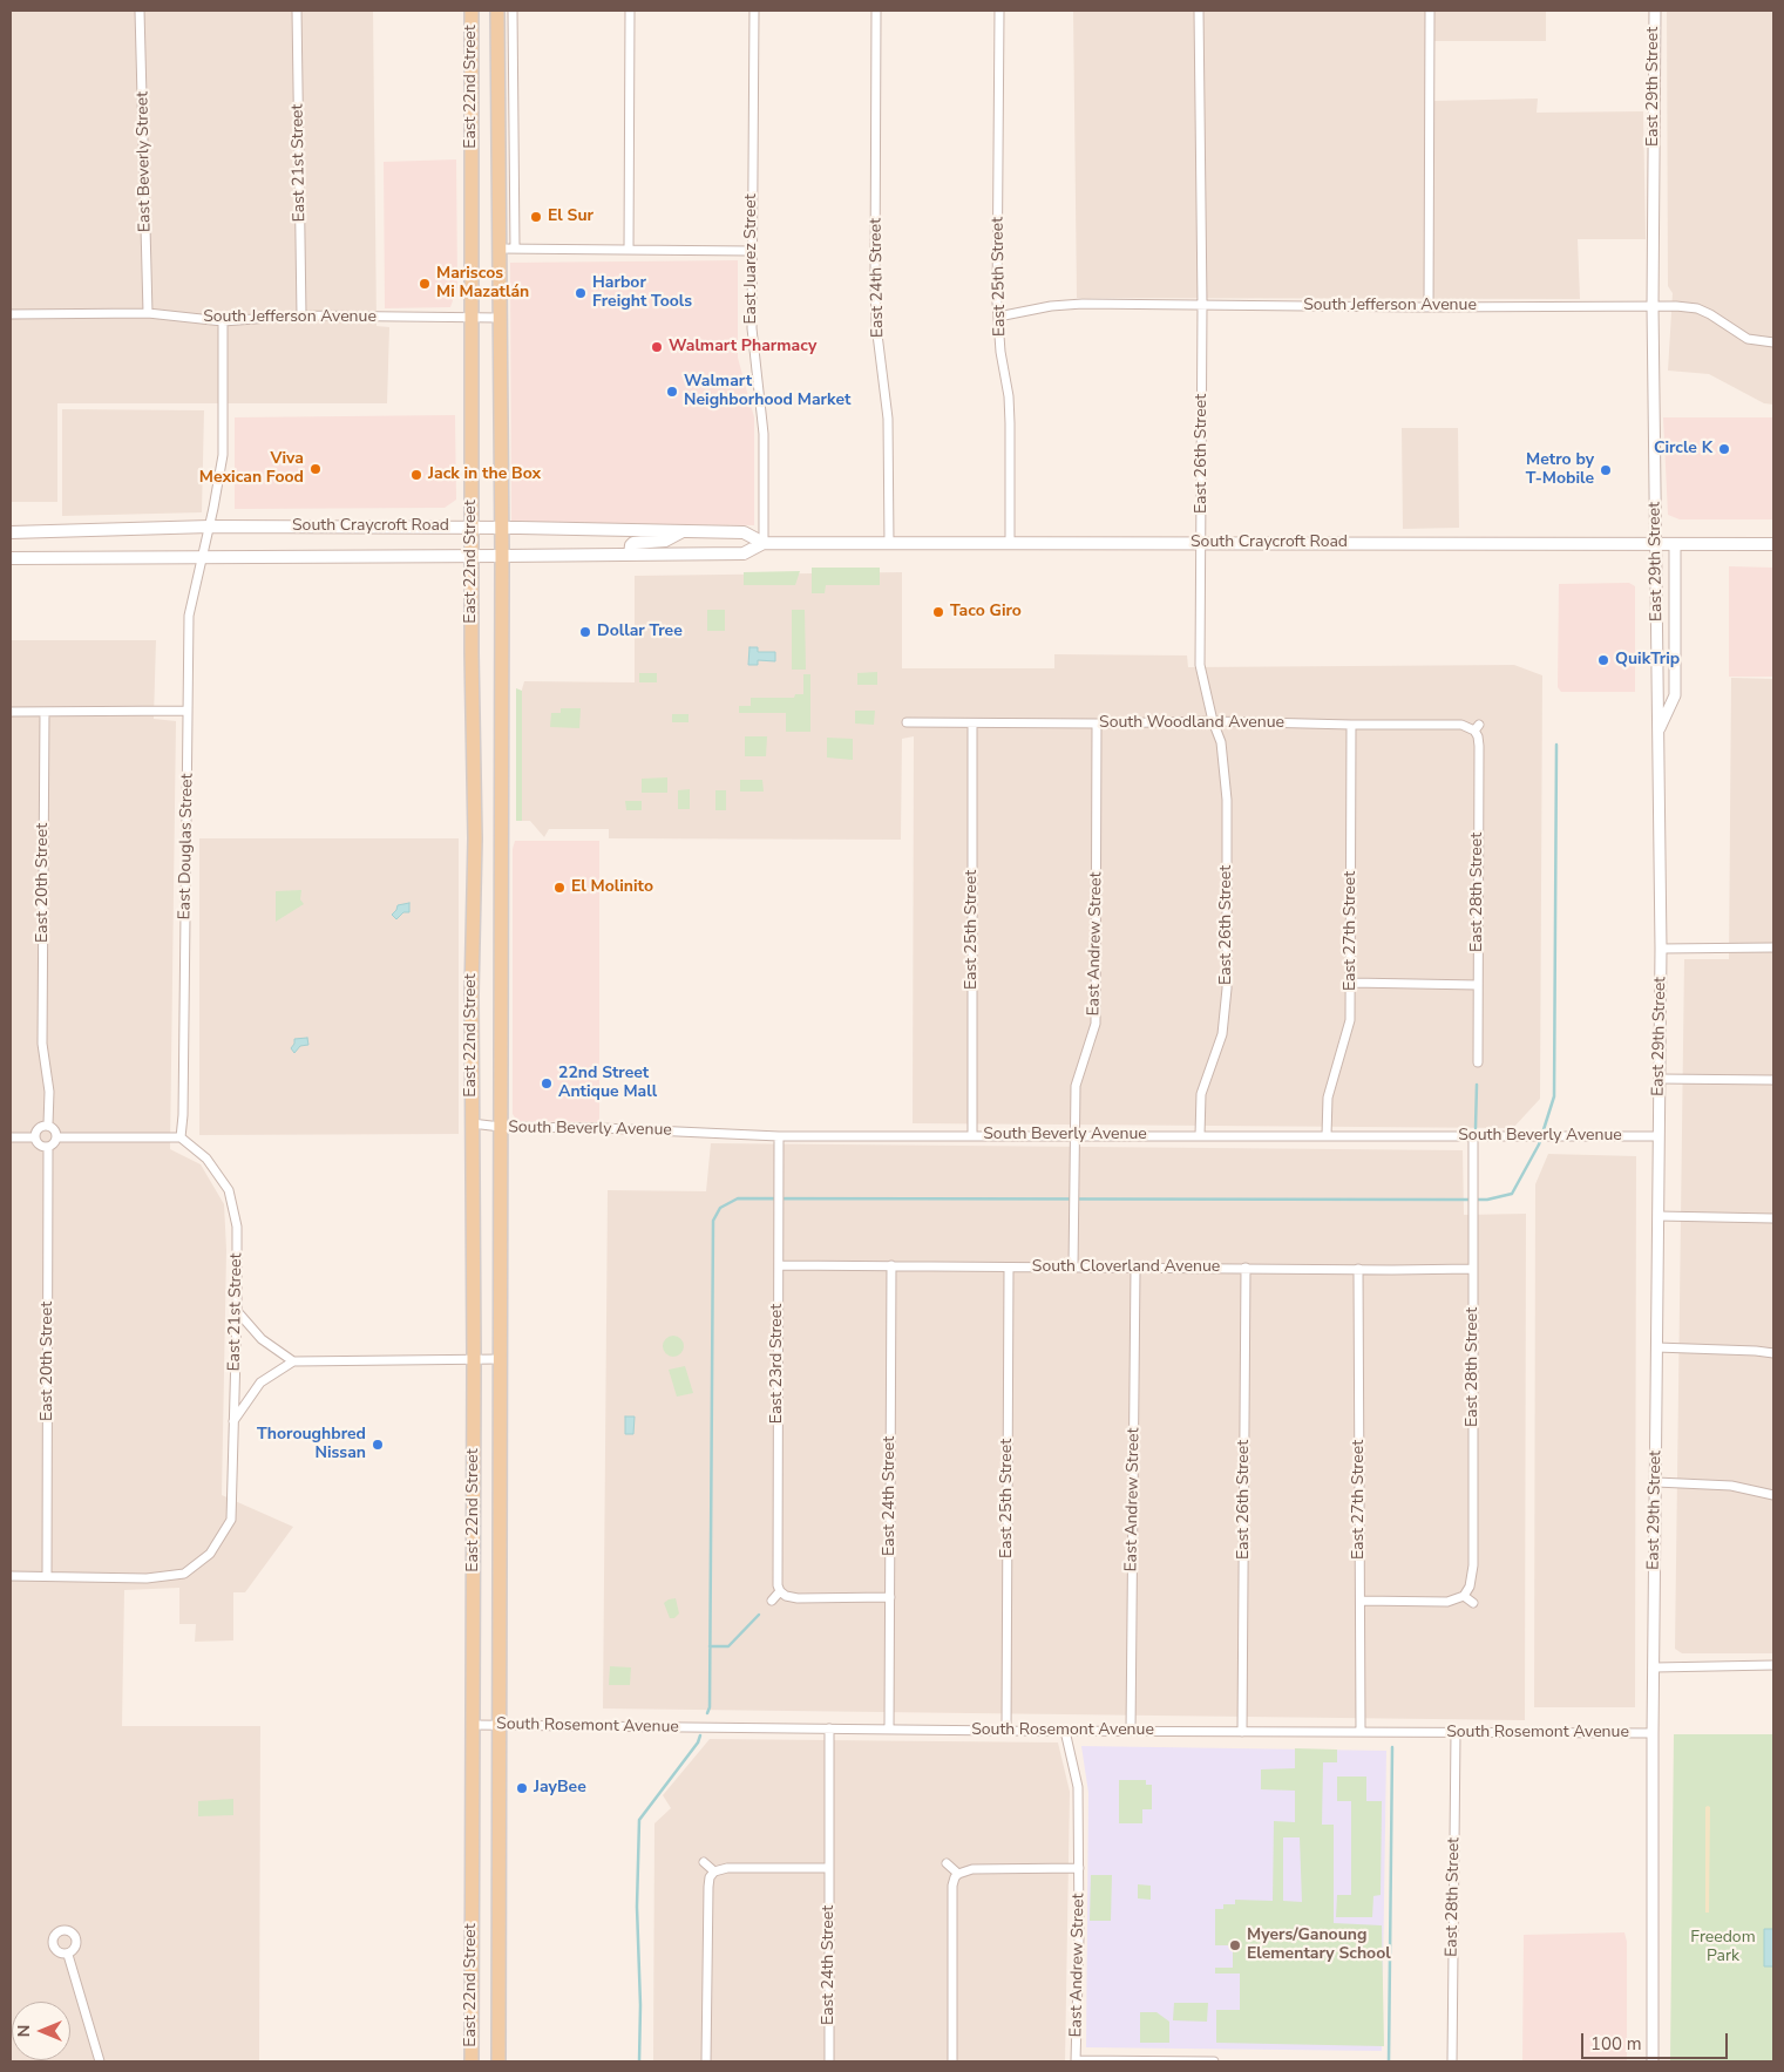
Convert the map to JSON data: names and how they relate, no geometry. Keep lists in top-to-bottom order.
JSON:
{
  "streets": {
    "main road": ["East 22nd Street", "South Craycroft Road"],
    "street": [
      "East 29th Street",
      "East Beverly Street",
      "East 21st Street",
      "East Juarez Street",
      "East 25th Street",
      "East 24th Street",
      "South Jefferson Avenue",
      "East 26th Street",
      "South Woodland Avenue",
      "East Douglas Street",
      "East 20th Street",
      "East 28th Street",
      "East 27th Street",
      "East Andrew Street",
      "South Beverly Avenue",
      "South Cloverland Avenue",
      "East 23rd Street",
      "South Rosemont Avenue"
    ]
  },
  "crossings": [
    ["East 22nd Street", "South Jefferson Avenue"],
    ["East 22nd Street", "South Craycroft Road"],
    ["East 22nd Street", "South Beverly Avenue"],
    ["East 22nd Street", "South Rosemont Avenue"],
    ["East 29th Street", "South Jefferson Avenue"],
    ["East 29th Street", "South Craycroft Road"],
    ["East 29th Street", "South Beverly Avenue"],
    ["East 29th Street", "South Rosemont Avenue"],
    ["East Beverly Street", "South Jefferson Avenue"],
    ["East 21st Street", "South Jefferson Avenue"],
    ["East 21st Street", "East Douglas Street"],
    ["East Juarez Street", "South Craycroft Road"],
    ["East 25th Street", "South Jefferson Avenue"],
    ["East 25th Street", "South Craycroft Road"],
    ["East 25th Street", "South Woodland Avenue"],
    ["East 25th Street", "South Beverly Avenue"],
    ["East 25th Street", "South Cloverland Avenue"],
    ["East 25th Street", "South Rosemont Avenue"],
    ["East 24th Street", "South Craycroft Road"],
    ["East 24th Street", "South Cloverland Avenue"],
    ["East 24th Street", "South Rosemont Avenue"],
    ["South Jefferson Avenue", "East 26th Street"],
    ["East 26th Street", "South Craycroft Road"],
    ["East 26th Street", "South Woodland Avenue"],
    ["East 26th Street", "South Beverly Avenue"],
    ["East 26th Street", "South Cloverland Avenue"],
    ["East 26th Street", "South Rosemont Avenue"],
    ["South Craycroft Road", "East Douglas Street"],
    ["South Woodland Avenue", "East 28th Street"],
    ["South Woodland Avenue", "East 27th Street"],
    ["South Woodland Avenue", "East Andrew Street"],
    ["East 28th Street", "South Beverly Avenue"],
    ["East 28th Street", "South Cloverland Avenue"],
    ["East 28th Street", "South Rosemont Avenue"],
    ["East 27th Street", "South Beverly Avenue"],
    ["East 27th Street", "South Cloverland Avenue"],
    ["East 27th Street", "South Rosemont Avenue"],
    ["East Andrew Street", "South Beverly Avenue"],
    ["East Andrew Street", "South Cloverland Avenue"],
    ["East Andrew Street", "South Rosemont Avenue"],
    ["South Beverly Avenue", "East 23rd Street"],
    ["South Cloverland Avenue", "East 23rd Street"]
  ],
  "parks": ["Freedom Park"],
  "places": [
    "El Sur",
    "Mariscos Mi Mazatlán",
    "Harbor Freight Tools",
    "Walmart Pharmacy",
    "Walmart Neighborhood Market",
    "Circle K",
    "Viva Mexican Food",
    "Metro by T-Mobile",
    "Jack in the Box",
    "Taco Giro",
    "Dollar Tree",
    "QuikTrip",
    "El Molinito",
    "22nd Street Antique Mall",
    "Thoroughbred Nissan",
    "JayBee",
    "Myers/Ganoung Elementary School"
  ],
  "scale_bar": "100 m",
  "north": "left"
}
